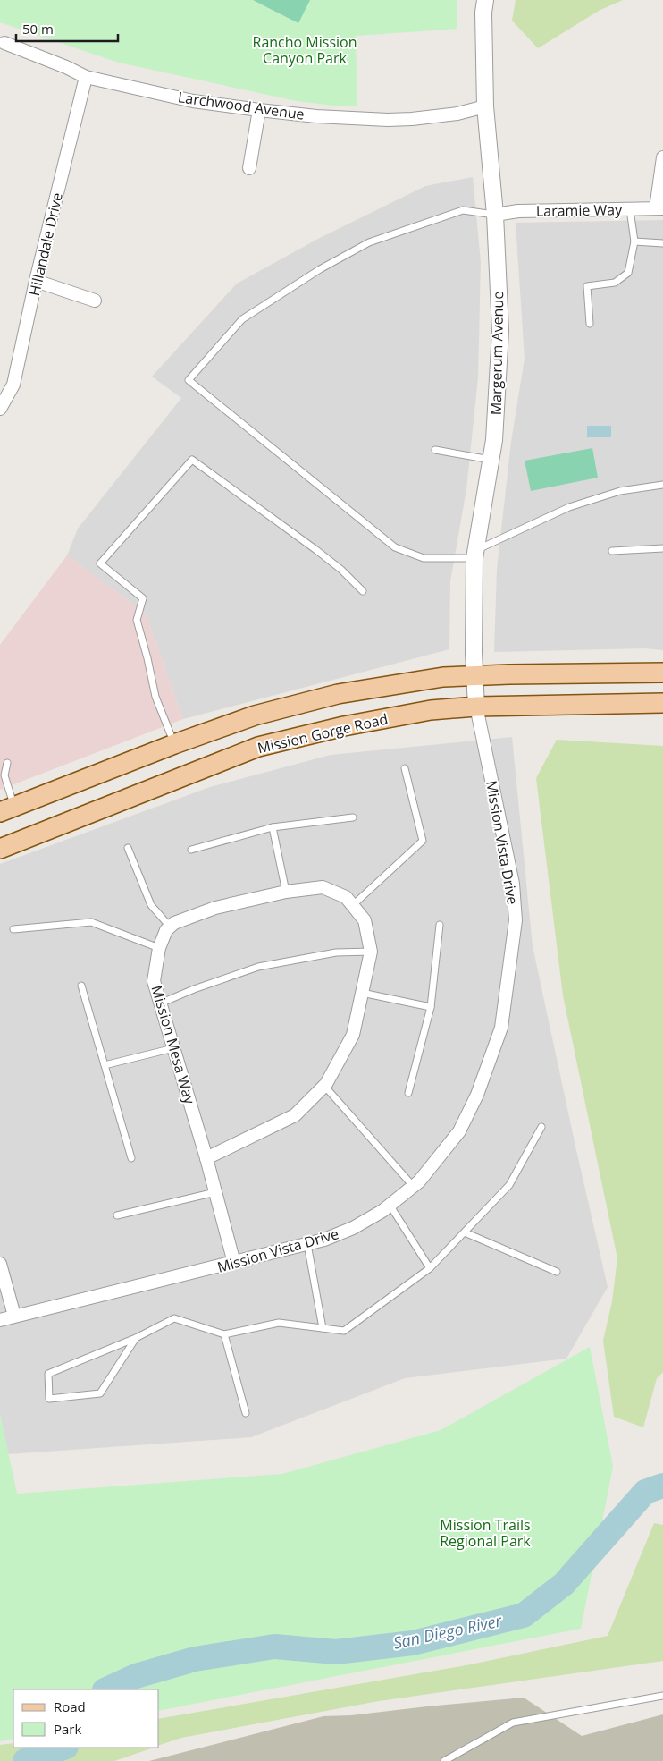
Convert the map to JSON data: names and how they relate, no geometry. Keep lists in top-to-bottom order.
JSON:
{
  "streets": {
    "main road": ["Mission Gorge Road"],
    "street": [
      "Larchwood Avenue",
      "Laramie Way",
      "Hillandale Drive",
      "Margerum Avenue",
      "Mission Vista Drive",
      "Mission Mesa Way"
    ]
  },
  "crossings": [
    ["Larchwood Avenue", "Hillandale Drive"],
    ["Larchwood Avenue", "Margerum Avenue"],
    ["Laramie Way", "Margerum Avenue"],
    ["Margerum Avenue", "Mission Gorge Road"],
    ["Margerum Avenue", "Mission Vista Drive"],
    ["Mission Gorge Road", "Mission Vista Drive"],
    ["Mission Vista Drive", "Mission Mesa Way"]
  ],
  "water": ["San Diego River"],
  "parks": ["Rancho Mission Canyon Park", "Mission Trails Regional Park"],
  "legend": ["Road", "Park"],
  "scale_bar": "50 m"
}
